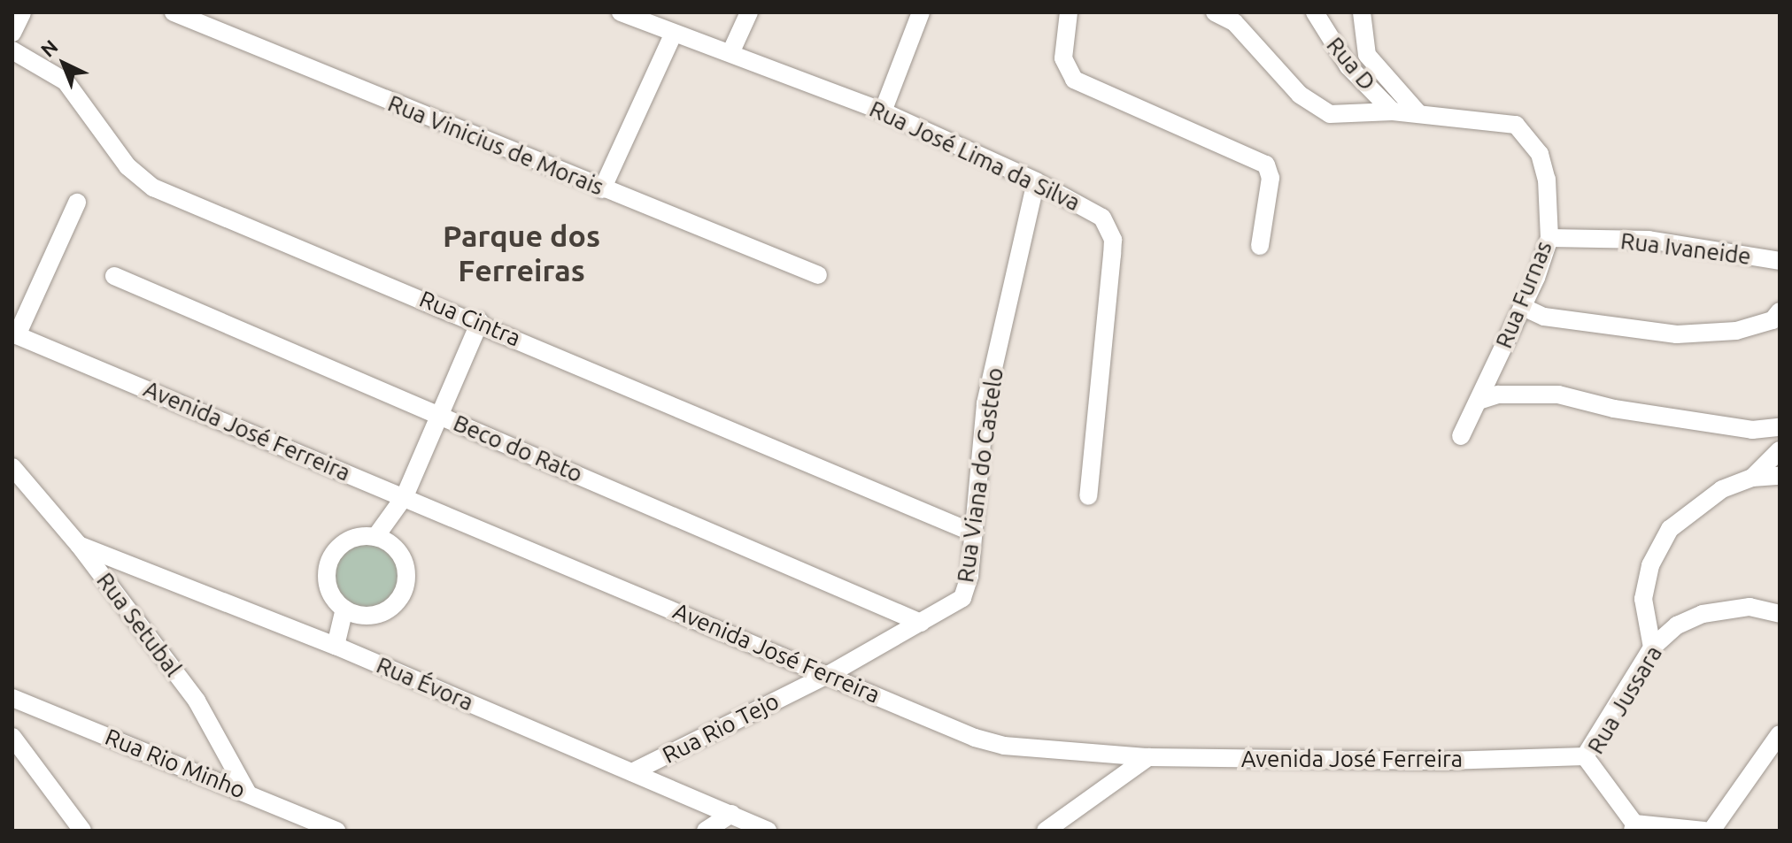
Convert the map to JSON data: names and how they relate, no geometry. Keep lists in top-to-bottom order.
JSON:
{
  "streets": {
    "street": [
      "Rua D",
      "Rua Vinicius de Morais",
      "Rua José Lima da Silva",
      "Rua Ivaneide",
      "Rua Furnas",
      "Rua Cintra",
      "Avenida José Ferreira",
      "Beco do Rato",
      "Rua Viana do Castelo",
      "Rua Setubal",
      "Rua Évora",
      "Rua Jussara",
      "Rua Rio Tejo",
      "Rua Rio Minho"
    ]
  },
  "crossings": [
    ["Rua D", "Rua Furnas"],
    ["Rua José Lima da Silva", "Rua Viana do Castelo"],
    ["Rua Ivaneide", "Rua Furnas"],
    ["Rua Cintra", "Rua Viana do Castelo"],
    ["Avenida José Ferreira", "Rua Jussara"],
    ["Avenida José Ferreira", "Rua Rio Tejo"],
    ["Beco do Rato", "Rua Viana do Castelo"],
    ["Beco do Rato", "Rua Rio Tejo"],
    ["Rua Viana do Castelo", "Rua Rio Tejo"],
    ["Rua Setubal", "Rua Évora"],
    ["Rua Setubal", "Rua Rio Minho"],
    ["Rua Évora", "Rua Rio Tejo"]
  ],
  "districts": ["Parque dos Ferreiras"],
  "north": "top left"
}
